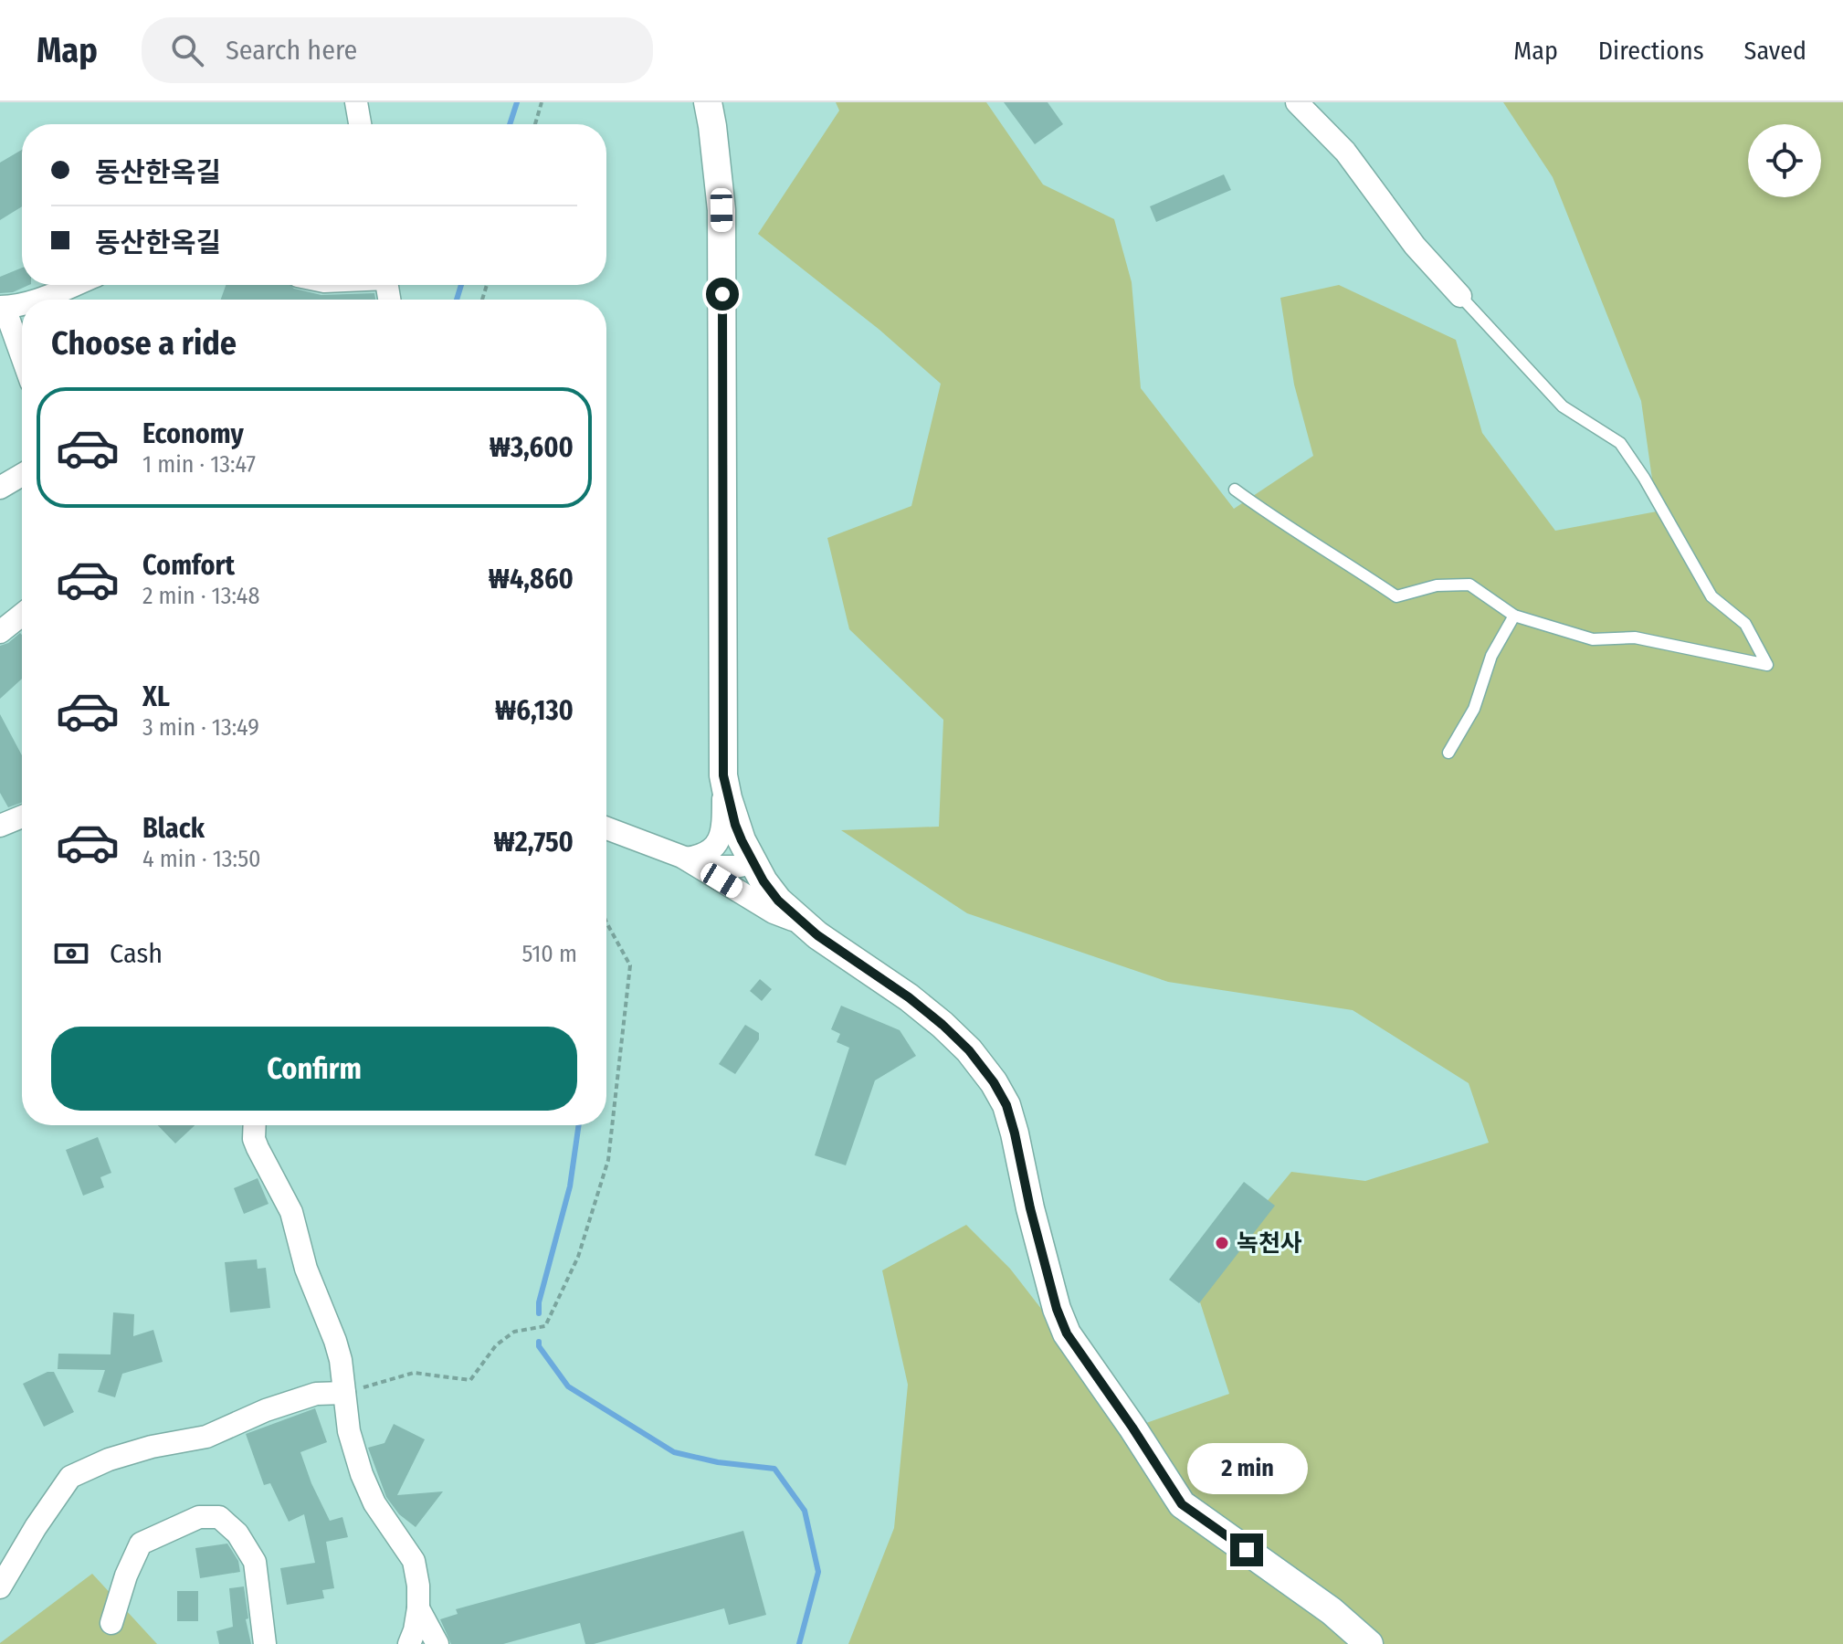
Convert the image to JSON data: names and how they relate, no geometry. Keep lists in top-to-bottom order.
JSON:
{
  "places": ["녹천사"],
  "page": {
    "header": "Map",
    "search": "Search here",
    "nav": ["Map", "Directions", "Saved"],
    "banner": ["동산한옥길", "동산한옥길"],
    "heading": "Choose a ride",
    "list": [
      {
        "name": "Economy",
        "note": "1 min · 13:47",
        "value": "₩3,600"
      },
      {
        "name": "Comfort",
        "note": "2 min · 13:48",
        "value": "₩4,860"
      },
      {
        "name": "XL",
        "note": "3 min · 13:49",
        "value": "₩6,130"
      },
      {
        "name": "Black",
        "note": "4 min · 13:50",
        "value": "₩2,750"
      }
    ],
    "pay": ["Cash", "510 m"],
    "buttons": "Confirm",
    "bubble": "2 min"
  }
}
